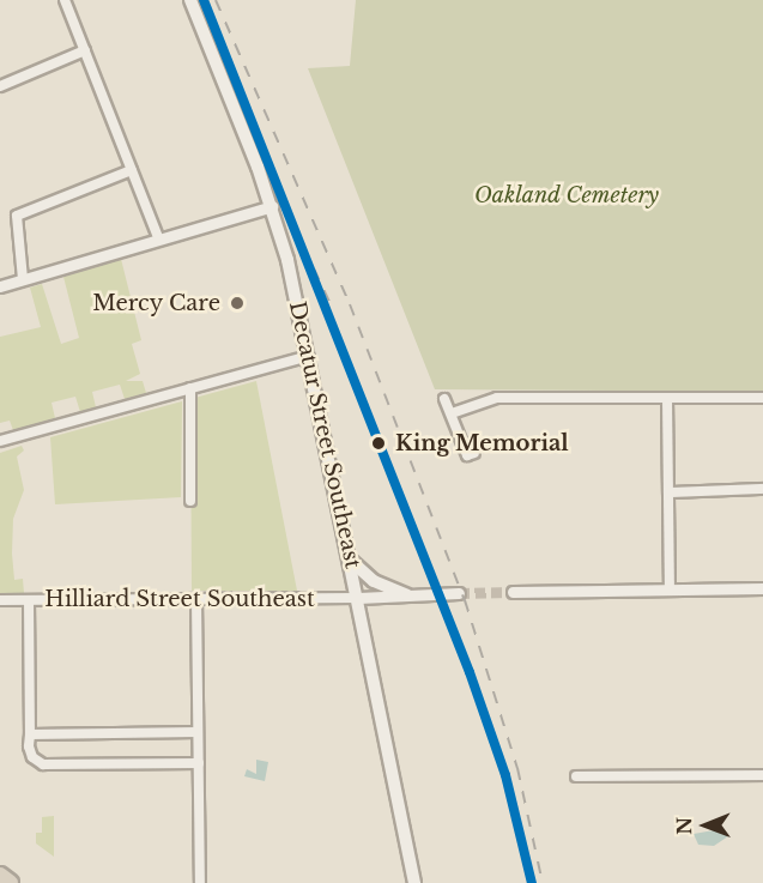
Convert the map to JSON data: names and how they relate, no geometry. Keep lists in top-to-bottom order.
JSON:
{
  "streets": {
    "main road": ["Decatur Street Southeast"],
    "street": ["Hilliard Street Southeast"]
  },
  "crossings": [
    ["Decatur Street Southeast", "Hilliard Street Southeast"]
  ],
  "parks": ["Oakland Cemetery"],
  "places": ["Mercy Care", "King Memorial"],
  "north": "left"
}
